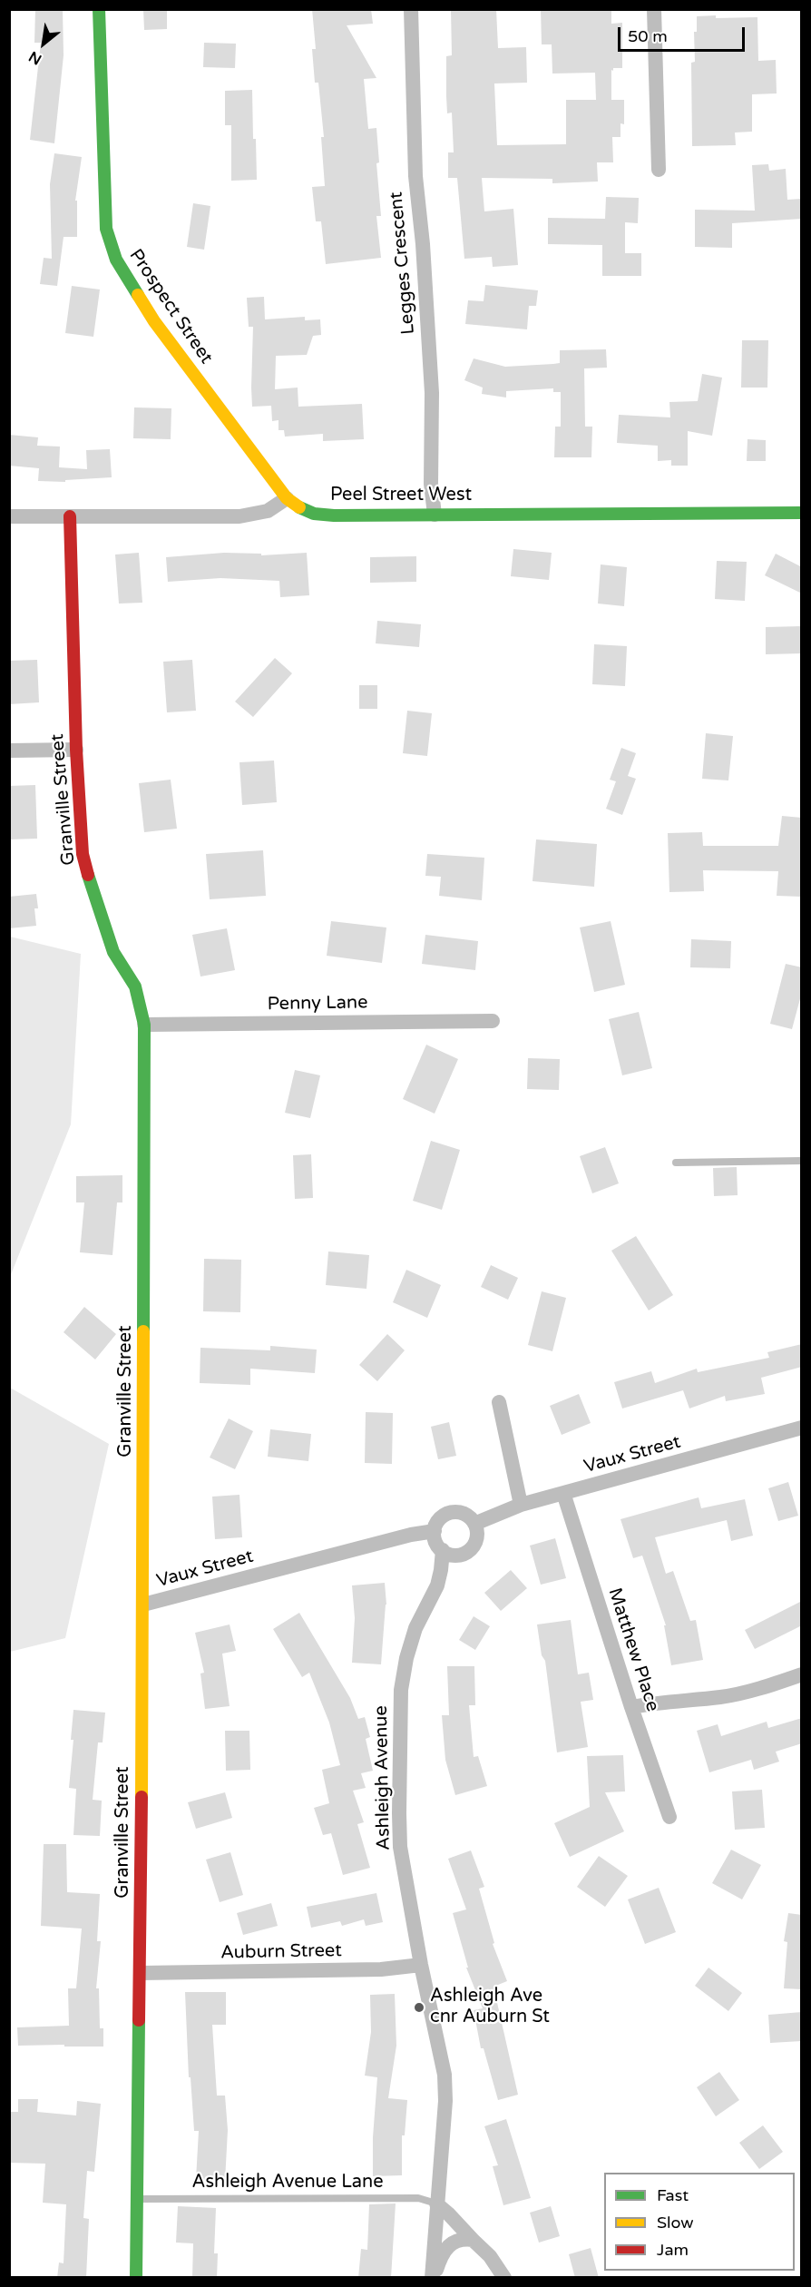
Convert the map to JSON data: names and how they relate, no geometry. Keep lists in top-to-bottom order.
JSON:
{
  "streets": {
    "street": [
      "Legges Crescent",
      "Prospect Street",
      "Peel Street West",
      "Granville Street",
      "Penny Lane",
      "Vaux Street",
      "Matthew Place",
      "Ashleigh Avenue",
      "Auburn Street"
    ],
    "lane": ["Ashleigh Avenue Lane"]
  },
  "crossings": [
    ["Legges Crescent", "Peel Street West"],
    ["Prospect Street", "Peel Street West"],
    ["Granville Street", "Penny Lane"],
    ["Granville Street", "Vaux Street"],
    ["Granville Street", "Auburn Street"],
    ["Granville Street", "Ashleigh Avenue Lane"],
    ["Vaux Street", "Matthew Place"],
    ["Vaux Street", "Ashleigh Avenue"],
    ["Ashleigh Avenue", "Auburn Street"],
    ["Ashleigh Avenue", "Ashleigh Avenue Lane"]
  ],
  "places": ["Ashleigh Ave cnr Auburn St"],
  "legend": ["Fast", "Slow", "Jam"],
  "scale_bar": "50 m",
  "north": "bottom left"
}
